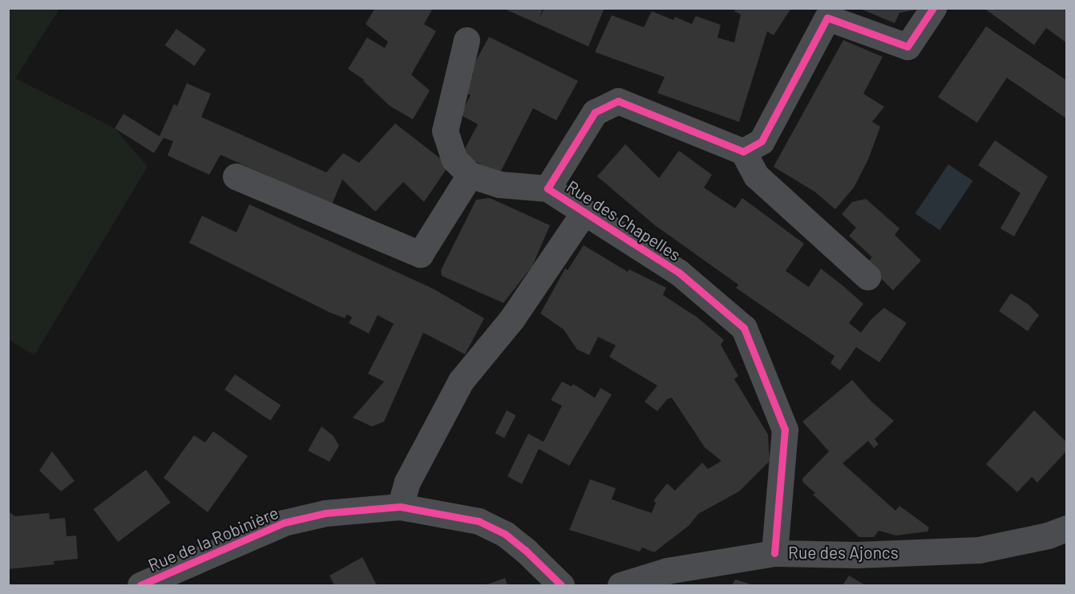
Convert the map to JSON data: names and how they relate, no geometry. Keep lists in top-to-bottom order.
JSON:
{
  "streets": {
    "street": ["Rue des Chapelles", "Rue de la Robinière", "Rue des Ajoncs"]
  },
  "crossings": [
    ["Rue des Chapelles", "Rue de la Robinière"],
    ["Rue des Chapelles", "Rue des Ajoncs"]
  ]
}
